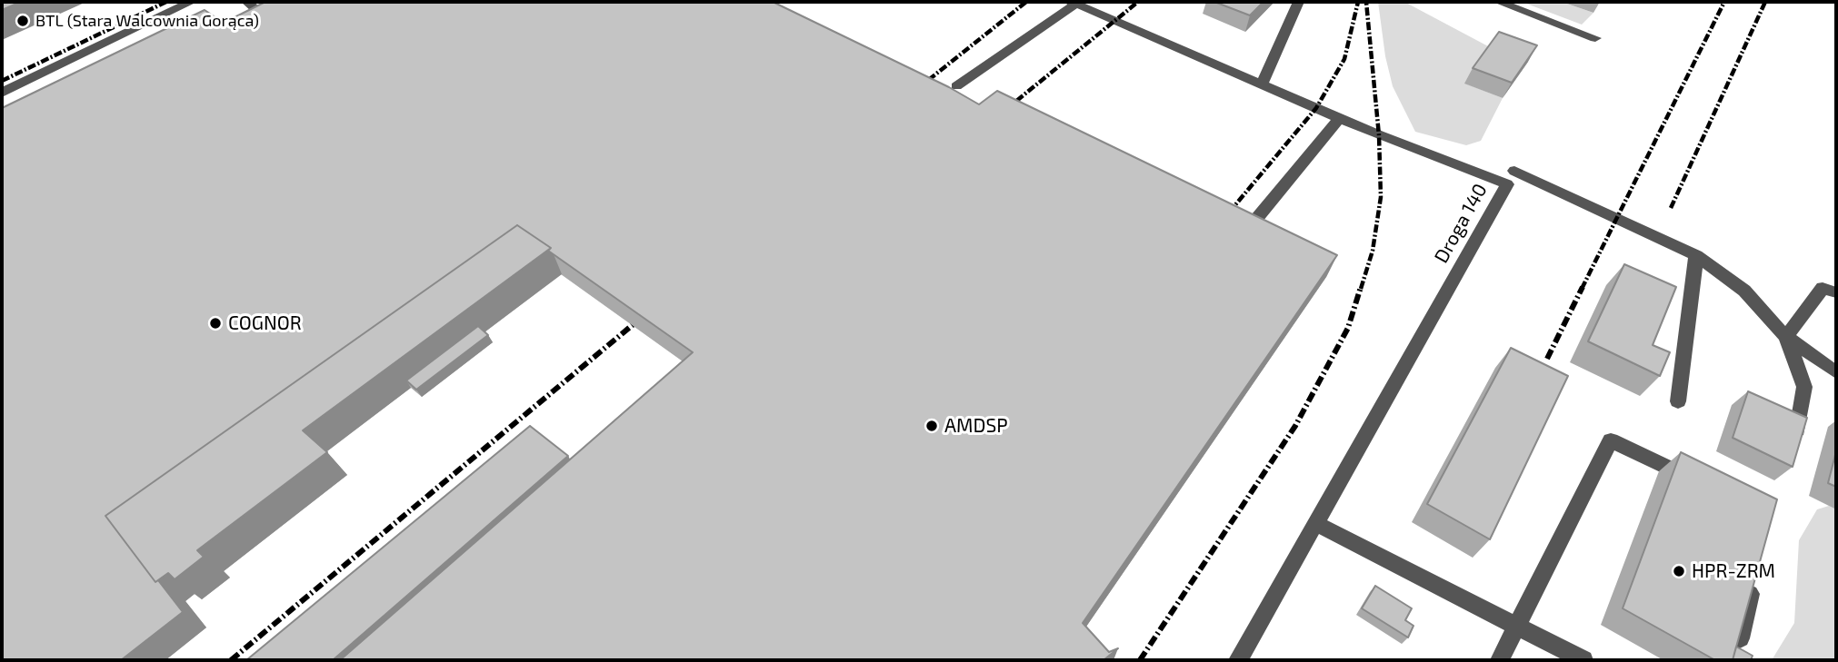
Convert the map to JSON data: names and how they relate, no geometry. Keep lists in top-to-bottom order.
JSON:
{
  "streets": {
    "lane": ["Droga 140"]
  },
  "places": [
    "BTL (Stara Walcownia Gorąca)",
    "COGNOR",
    "AMDSP",
    "HPR-ZRM"
  ]
}
